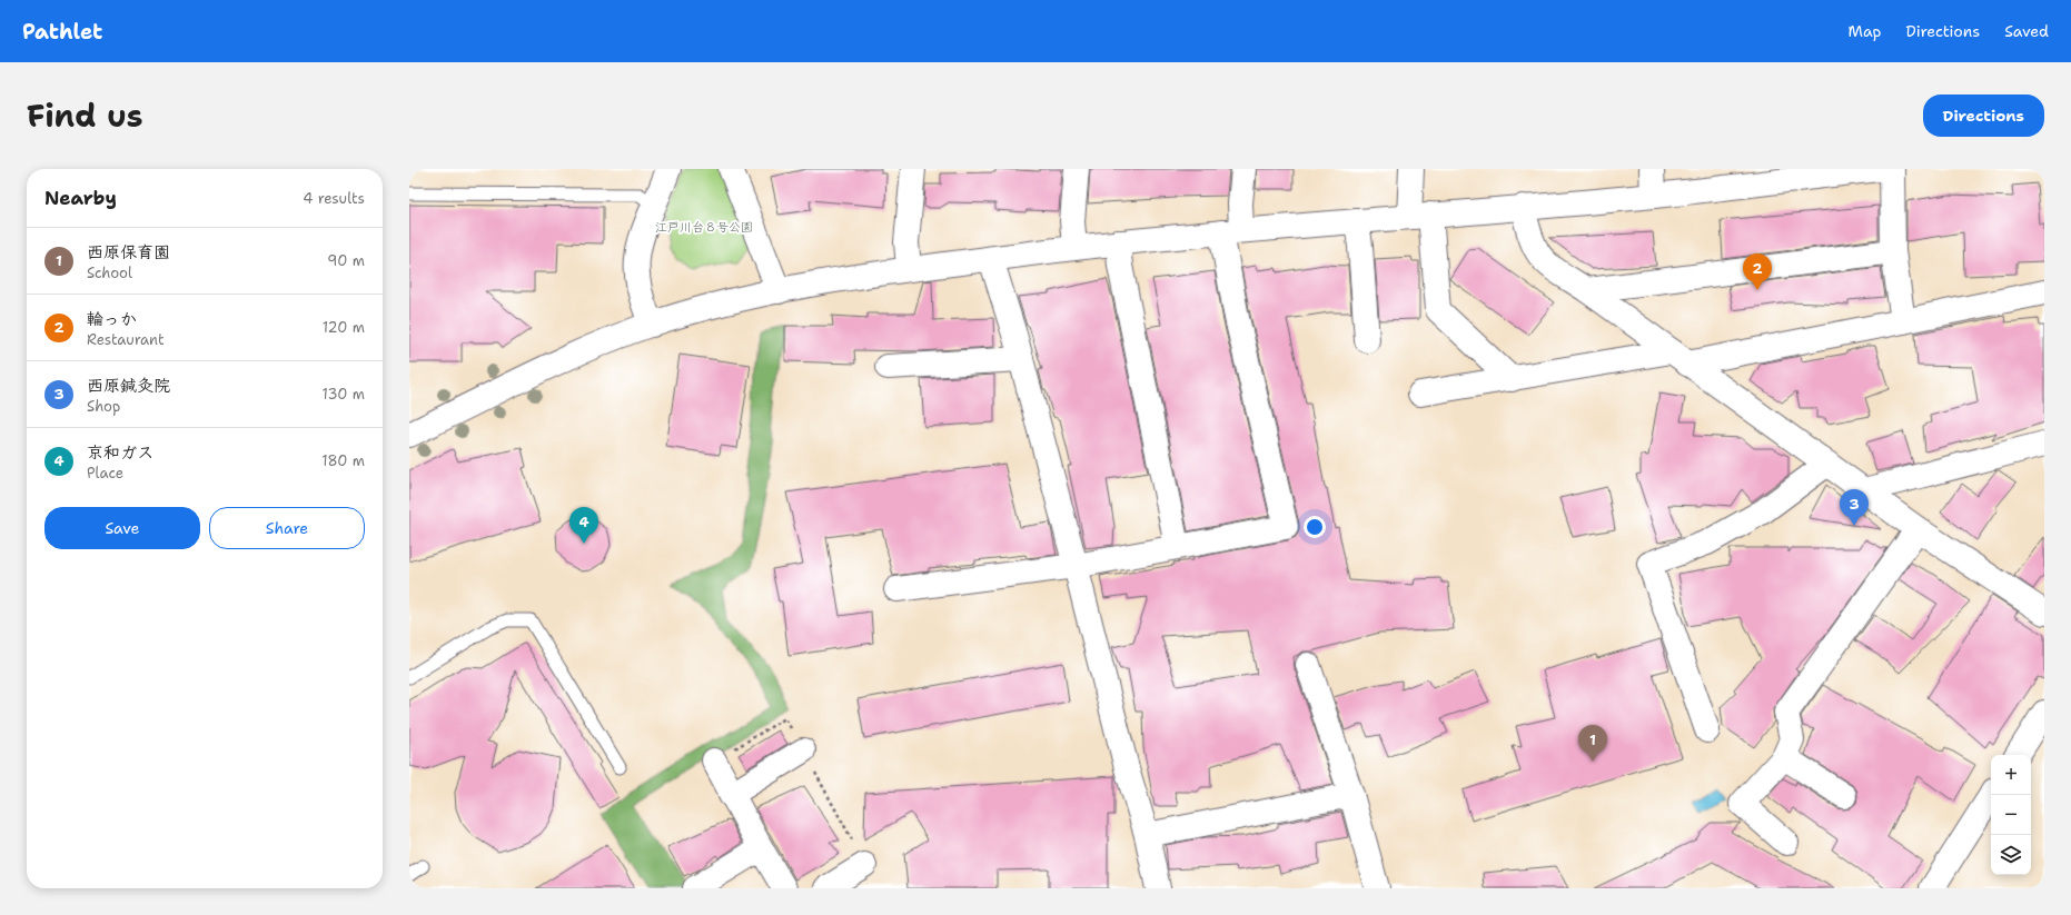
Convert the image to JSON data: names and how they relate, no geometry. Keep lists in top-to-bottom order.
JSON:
{
  "parks": ["江戸川台８号公園"],
  "page": {
    "header": "Pathlet",
    "nav": ["Map", "Directions", "Saved"],
    "title": "Find us",
    "buttons": [
      "Directions",
      ["Save", "Share"]
    ],
    "heading": ["Nearby", "4 results"],
    "list": [
      {
        "mark": "1",
        "name": "西原保育園",
        "note": "School",
        "value": "90 m"
      },
      {
        "mark": "2",
        "name": "輪っか",
        "note": "Restaurant",
        "value": "120 m"
      },
      {
        "mark": "3",
        "name": "西原鍼灸院",
        "note": "Shop",
        "value": "130 m"
      },
      {
        "mark": "4",
        "name": "京和ガス",
        "note": "Place",
        "value": "180 m"
      }
    ],
    "pins": [
      "2",
      "3",
      "4",
      "1"
    ],
    "map_buttons": ["+", "−"]
  }
}
